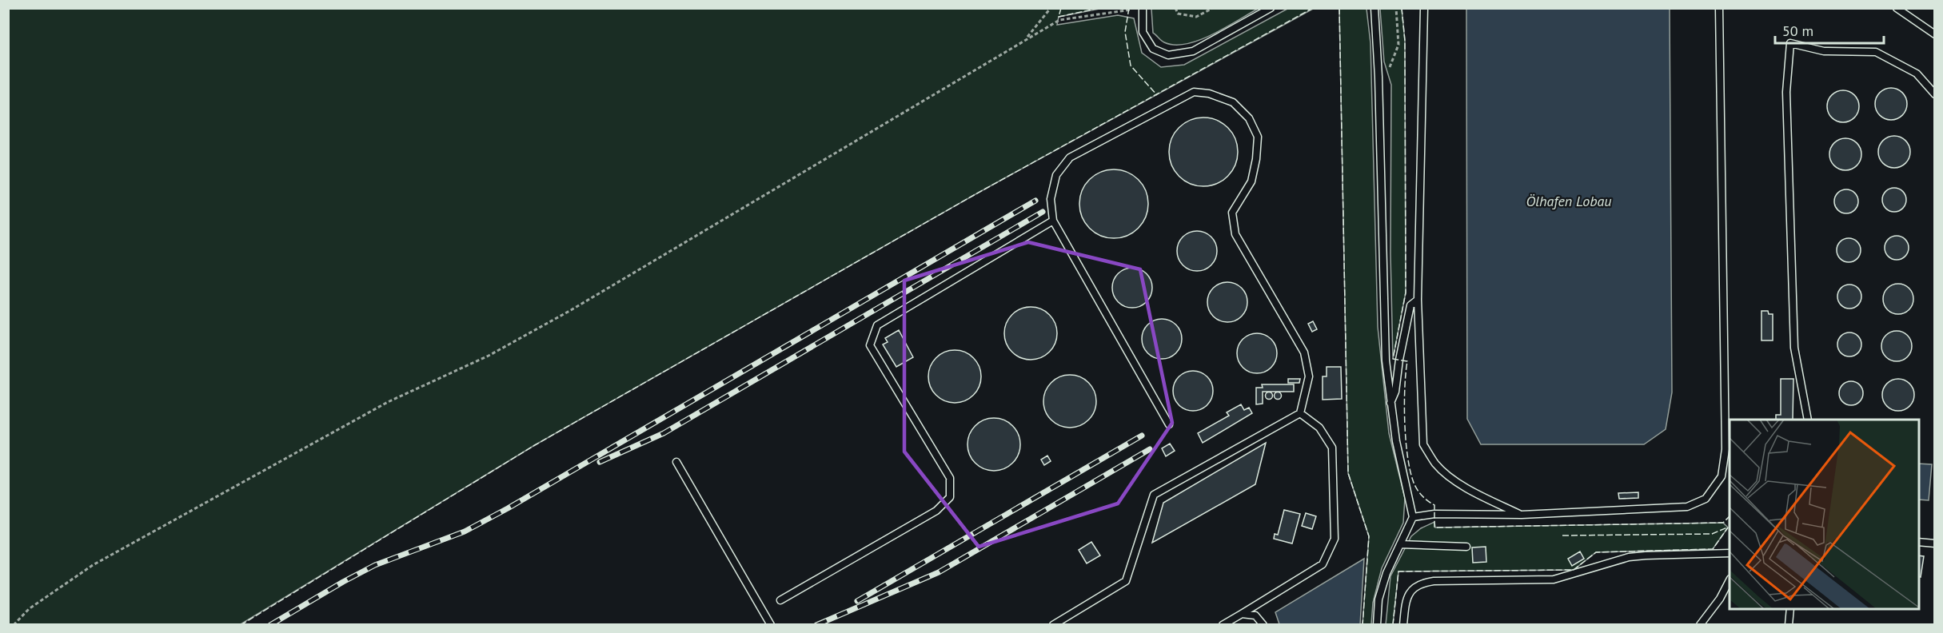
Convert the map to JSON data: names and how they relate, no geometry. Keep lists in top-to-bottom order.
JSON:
{
  "water": ["Ölhafen Lobau"],
  "scale_bar": "50 m"
}
